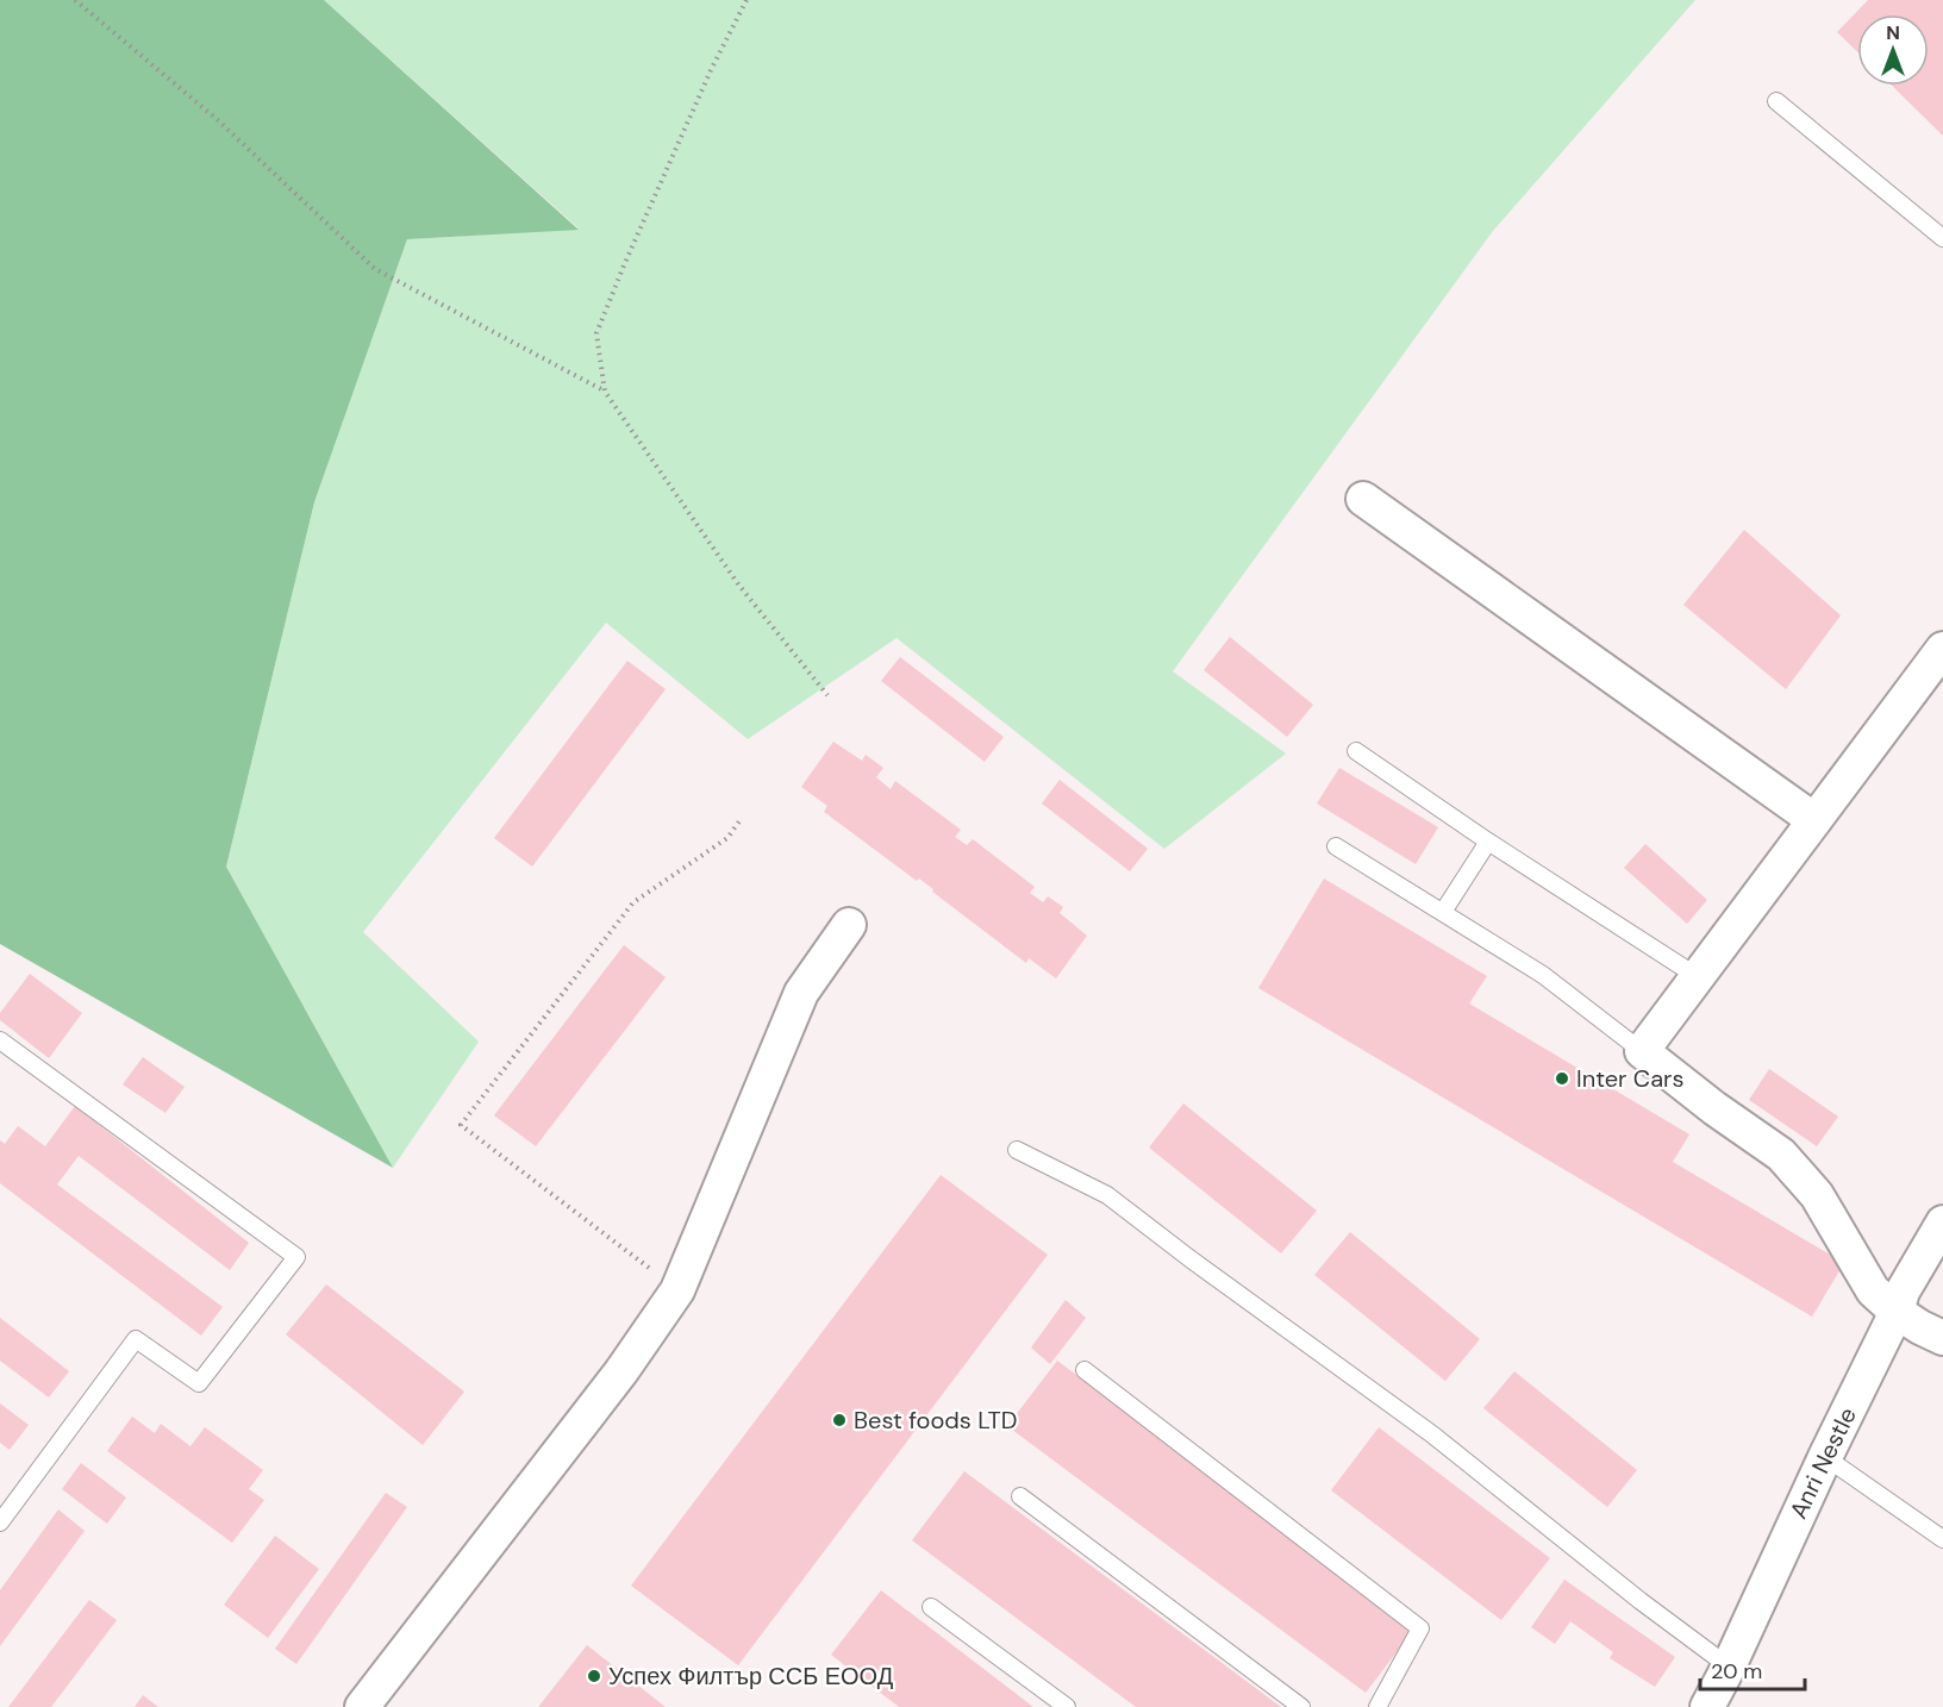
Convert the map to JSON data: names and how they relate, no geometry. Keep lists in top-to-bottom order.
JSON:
{
  "streets": {
    "street": ["Anri Nestle"]
  },
  "places": ["Inter Cars", "Best foods LTD", "Успех Филтър ССБ ЕООД"],
  "scale_bar": "20 m",
  "north": "top"
}
